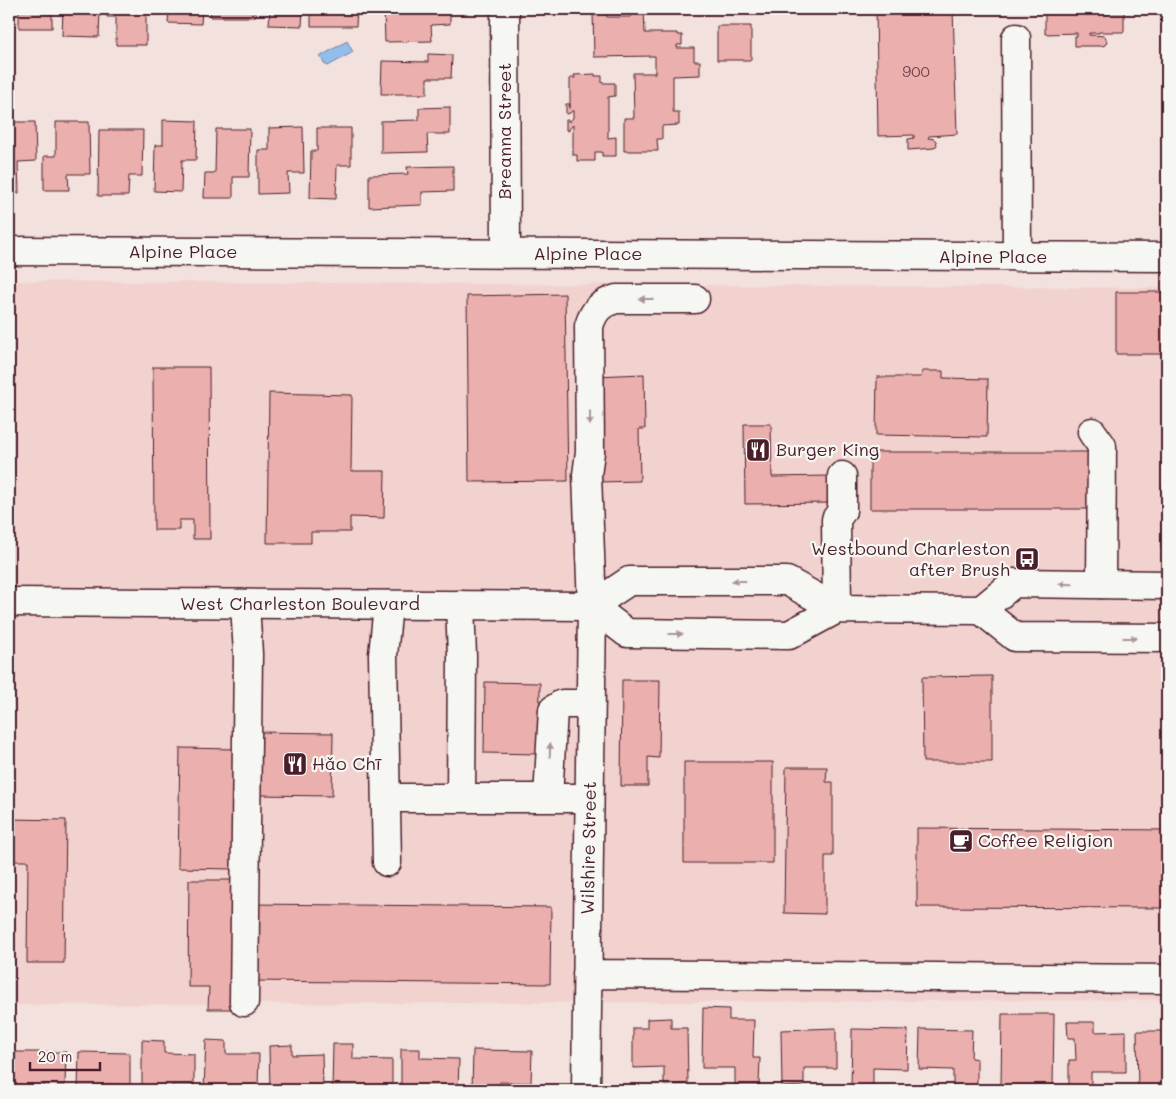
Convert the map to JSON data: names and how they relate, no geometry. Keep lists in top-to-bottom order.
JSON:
{
  "streets": {
    "street": [
      "Breanna Street",
      "Alpine Place",
      "West Charleston Boulevard",
      "Wilshire Street"
    ]
  },
  "crossings": [
    ["Breanna Street", "Alpine Place"],
    ["West Charleston Boulevard", "Wilshire Street"]
  ],
  "one_way": ["Wilshire Street"],
  "places": {
    "restaurant": ["Burger King", "Hǎo Chī"],
    "bus stop": ["Westbound Charleston after Brush"],
    "cafe": ["Coffee Religion"]
  },
  "house_numbers": ["900"],
  "scale_bar": "20 m"
}
